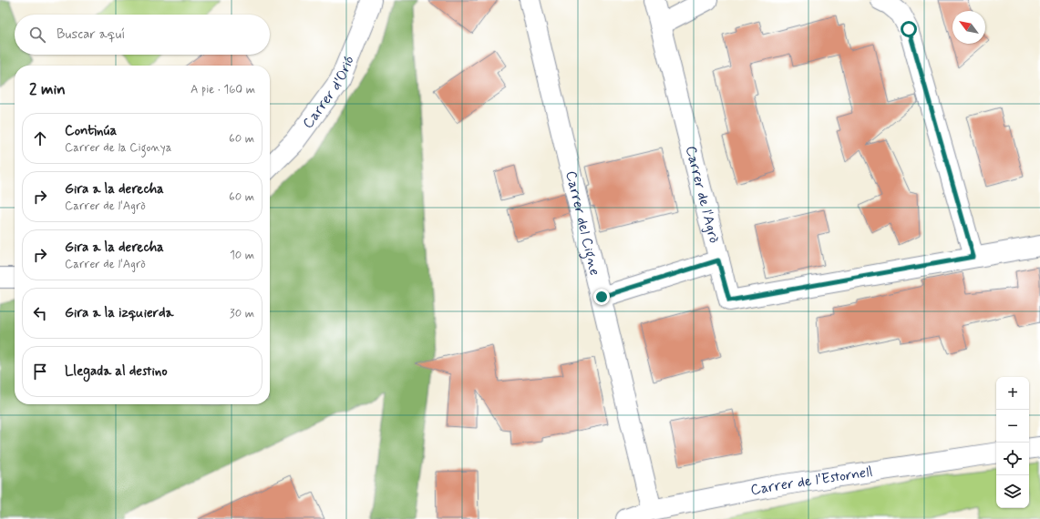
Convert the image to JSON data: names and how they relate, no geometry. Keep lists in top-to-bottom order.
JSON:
{
  "streets": {
    "street": [
      "Carrer d'Orió",
      "Carrer de l'Agrò",
      "Carrer del Cigne",
      "Carrer de l'Estornell"
    ]
  },
  "crossings": [
    ["Carrer del Cigne", "Carrer de l'Estornell"]
  ],
  "north": "top left",
  "page": {
    "search": "Buscar aquí",
    "heading": ["2 min", "A pie · 160 m"],
    "list": [
      ["Continúa", "Carrer de la Cigonya", "60 m"],
      ["Gira a la derecha", "Carrer de l'Agrò", "60 m"],
      ["Gira a la derecha", "Carrer de l'Agrò", "10 m"],
      ["Gira a la izquierda", "30 m"],
      "Llegada al destino"
    ],
    "map_buttons": ["+", "−"]
  }
}
